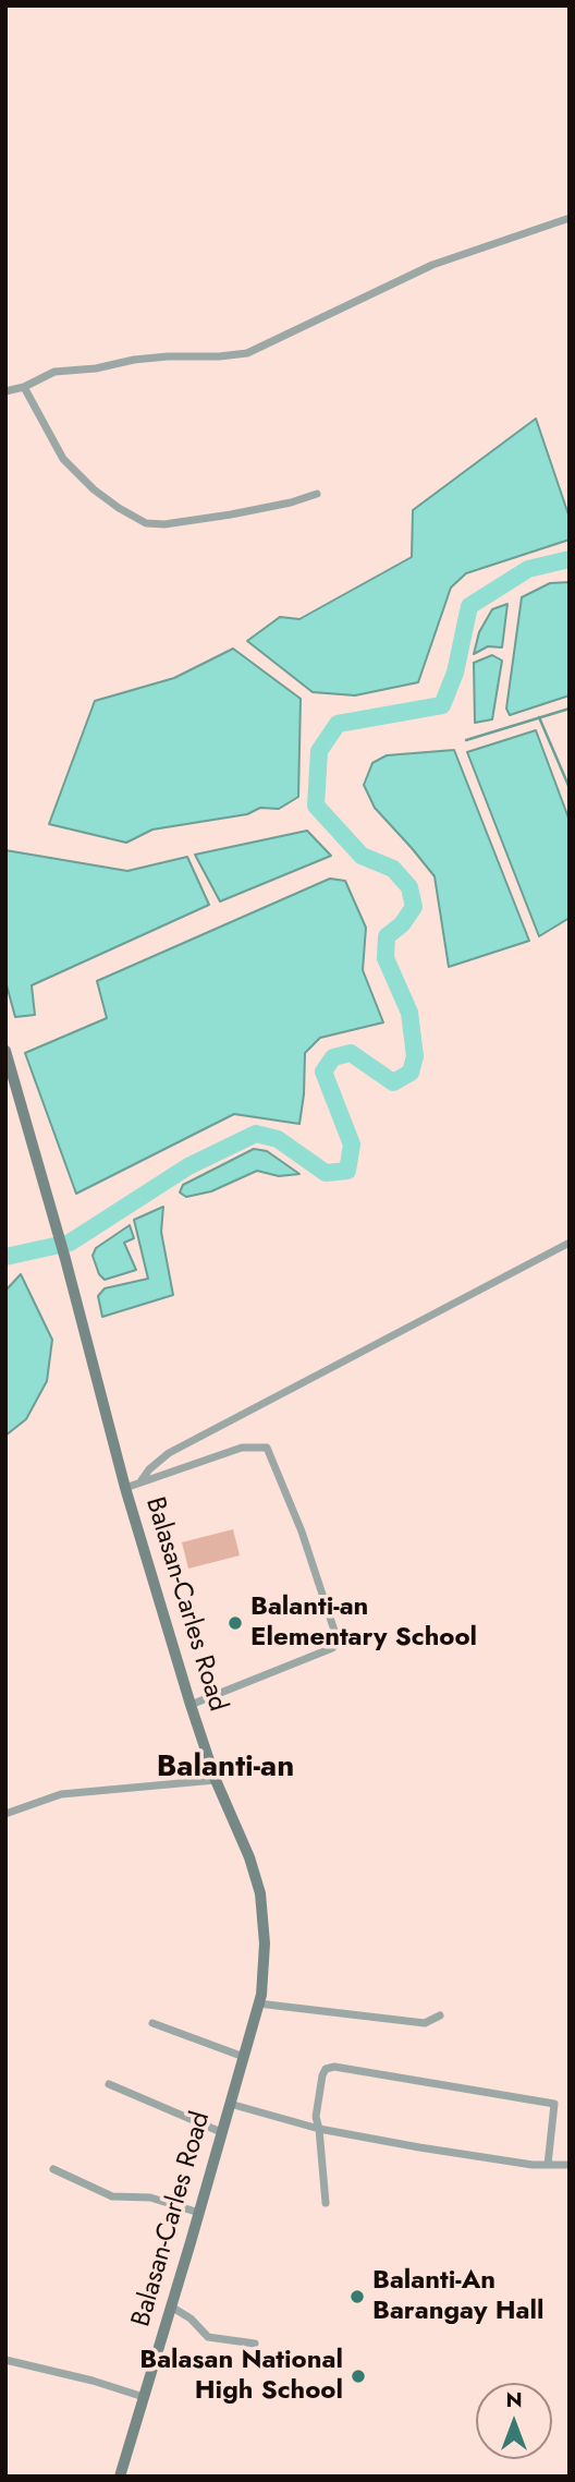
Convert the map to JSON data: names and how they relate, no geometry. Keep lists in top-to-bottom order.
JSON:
{
  "streets": {
    "main road": ["Balasan-Carles Road"]
  },
  "districts": ["Balanti-an"],
  "places": ["Balanti-an Elementary School", "Balanti-An Barangay Hall", "Balasan National High School"],
  "north": "top"
}
